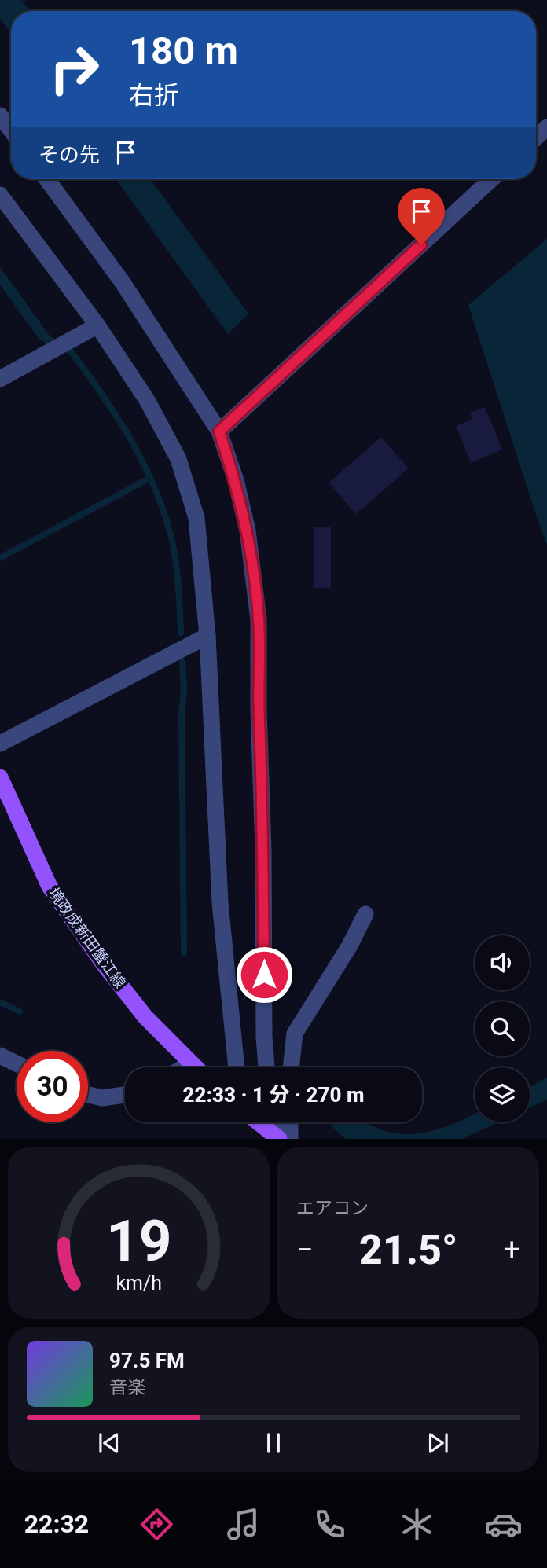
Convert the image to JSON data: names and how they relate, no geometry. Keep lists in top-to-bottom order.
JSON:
{
  "streets": {
    "main road": ["境政成新田蟹江線"]
  },
  "page": {
    "turn": ["180 m", "右折"],
    "then": "その先",
    "limit": "30",
    "trip": "22:33 · 1 分 · 270 m",
    "tile": "エアコン",
    "heat": ["−", "21.5°", "+"],
    "song": ["97.5 FM", "音楽"],
    "tabs": "22:32",
    "gauge": ["19", "km/h"]
  }
}
